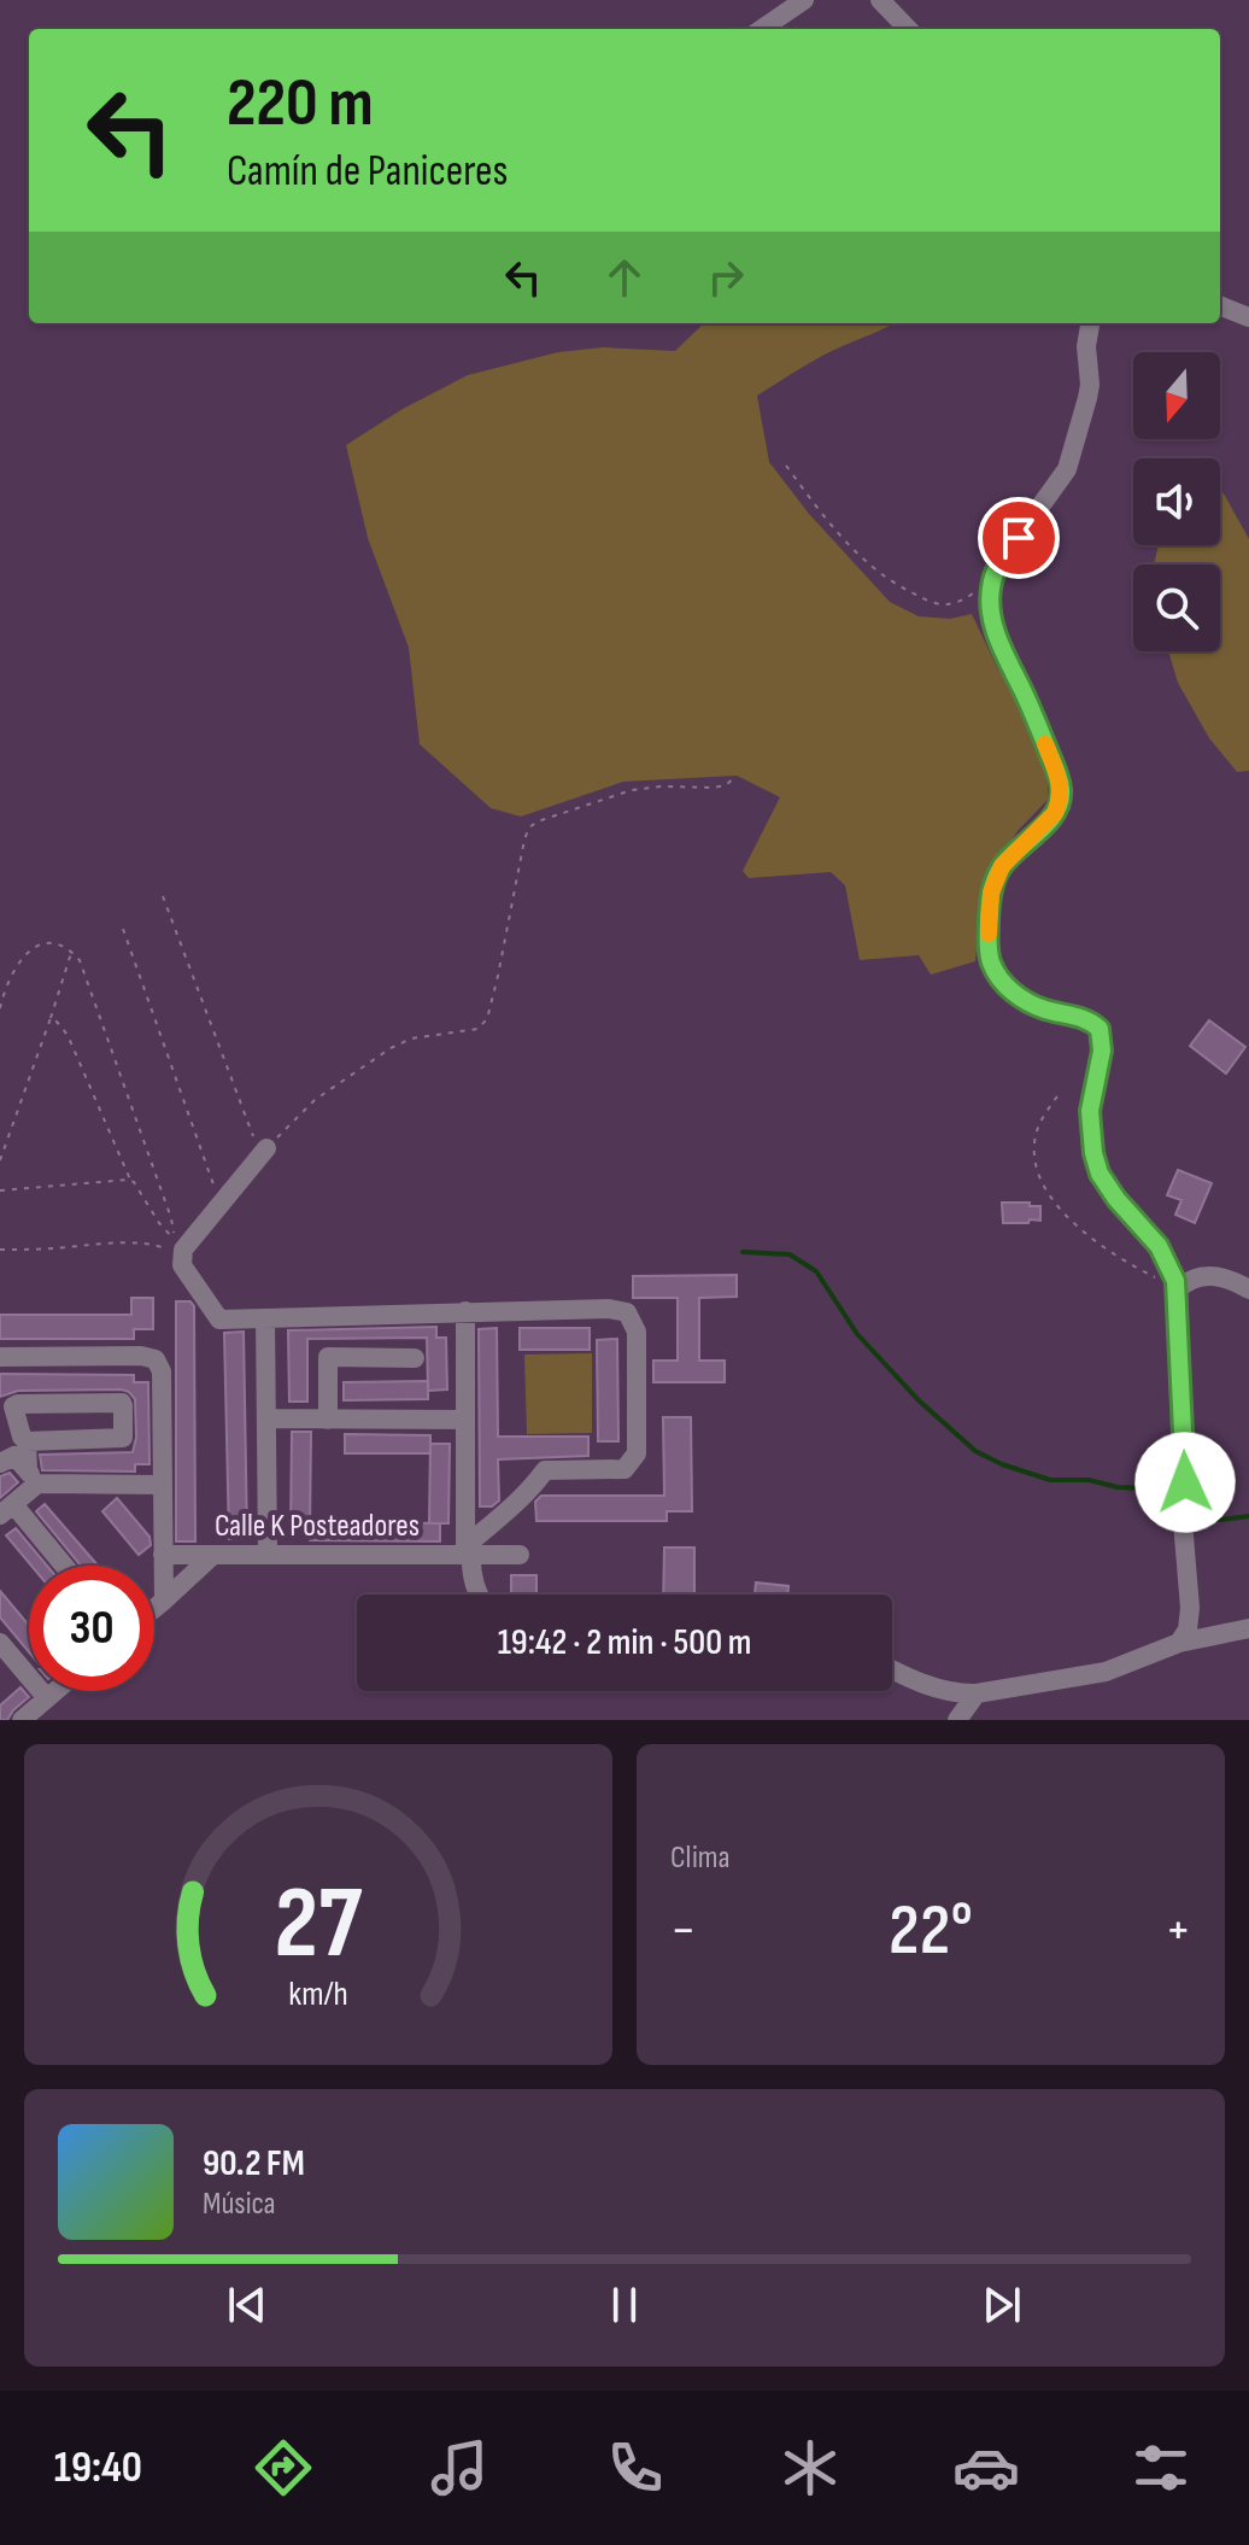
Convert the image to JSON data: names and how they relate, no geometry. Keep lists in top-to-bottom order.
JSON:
{
  "streets": {
    "street": ["Calle K Posteadores"]
  },
  "north": "bottom",
  "page": {
    "turn": ["220 m", "Camín de Paniceres"],
    "limit": "30",
    "trip": "19:42 · 2 min · 500 m",
    "tile": "Clima",
    "heat": ["−", "22°", "+"],
    "song": ["90.2 FM", "Música"],
    "tabs": "19:40",
    "gauge": ["27", "km/h"]
  }
}
